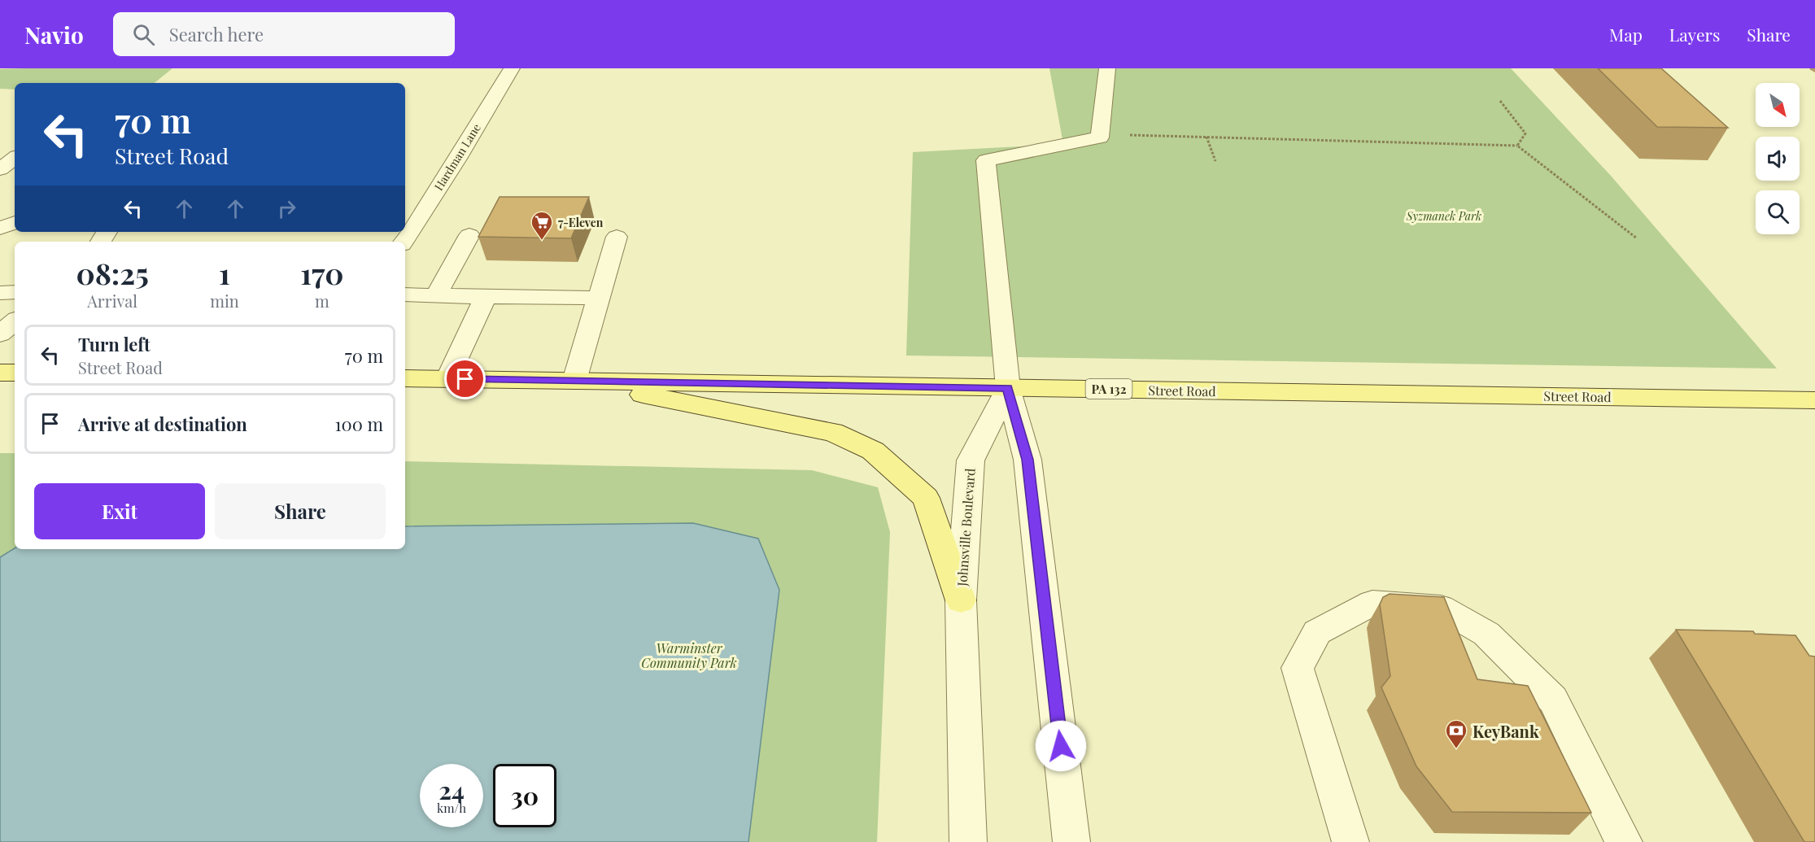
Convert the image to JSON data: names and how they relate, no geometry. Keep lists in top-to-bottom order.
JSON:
{
  "streets": {
    "main road": ["PA 132", "Street Road"],
    "street": ["Hardman Lane", "Johnsville Boulevard"]
  },
  "crossings": [
    ["Street Road", "Johnsville Boulevard"]
  ],
  "parks": ["Syzmanek Park", "Warminster Community Park"],
  "places": {
    "supermarket": ["7-Eleven"],
    "bank": ["KeyBank"]
  },
  "north": "bottom right",
  "page": {
    "header": "Navio",
    "search": "Search here",
    "nav": ["Map", "Layers", "Share"],
    "turn": ["70 m", "Street Road"],
    "eta": [
      "08:25",
      "Arrival",
      "1",
      "min",
      "170",
      "m"
    ],
    "list": [
      {
        "name": "Turn left",
        "note": "Street Road",
        "value": "70 m"
      },
      {
        "name": "Arrive at destination",
        "value": "100 m"
      }
    ],
    "buttons": ["Exit", "Share"],
    "speed": "24 km/h",
    "limit": "30"
  }
}
